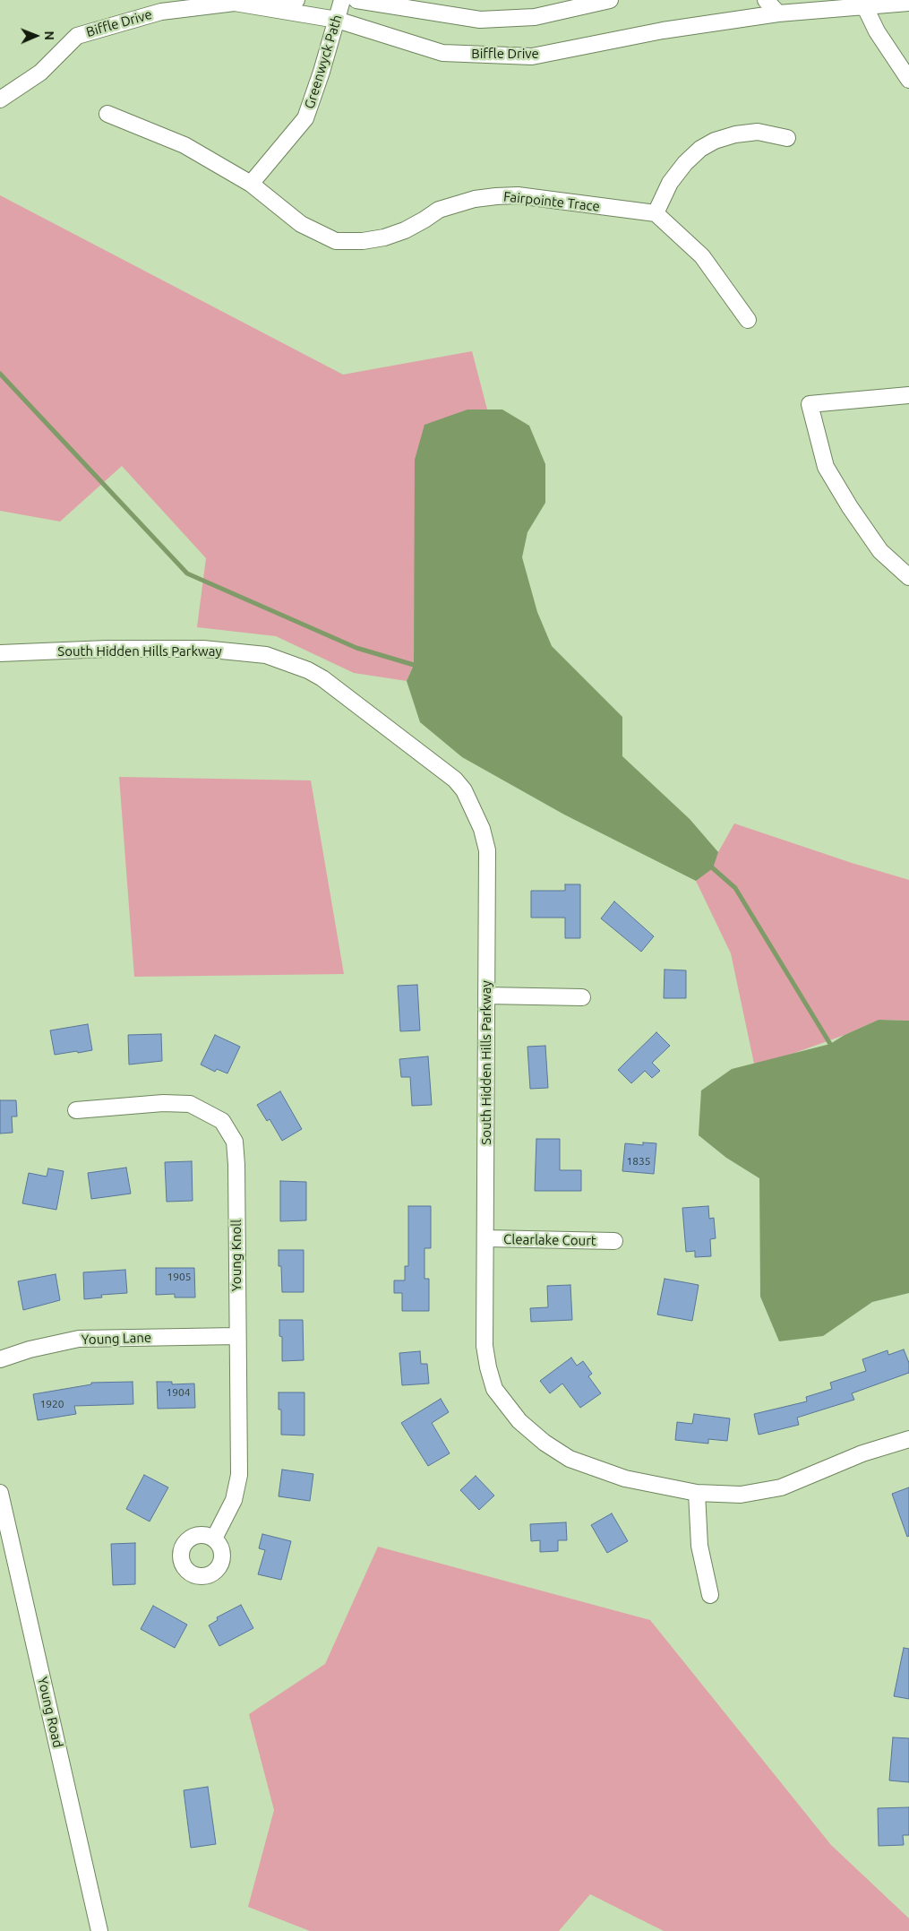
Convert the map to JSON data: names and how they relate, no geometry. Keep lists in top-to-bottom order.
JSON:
{
  "streets": {
    "street": [
      "Biffle Drive",
      "Greenwyck Path",
      "Fairpointe Trace",
      "South Hidden Hills Parkway",
      "Clearlake Court",
      "Young Knoll",
      "Young Lane",
      "Young Road"
    ]
  },
  "crossings": [
    ["Biffle Drive", "Greenwyck Path"],
    ["Greenwyck Path", "Fairpointe Trace"],
    ["South Hidden Hills Parkway", "Clearlake Court"],
    ["Young Knoll", "Young Lane"]
  ],
  "house_numbers": [
    "1835",
    "1905",
    "1904",
    "1920"
  ],
  "north": "right"
}
